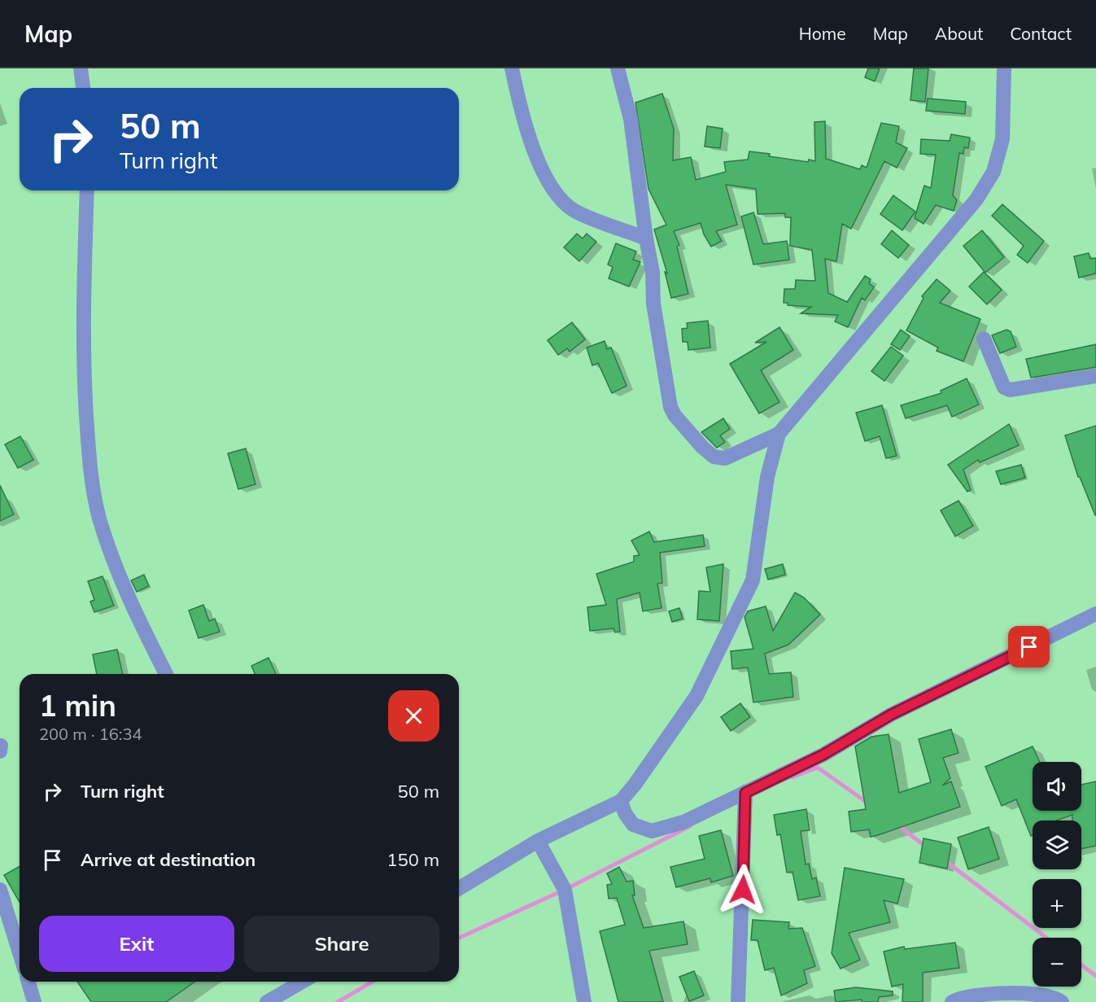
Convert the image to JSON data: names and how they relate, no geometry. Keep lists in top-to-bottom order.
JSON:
{
  "page": {
    "header": "Map",
    "nav": [
      "Home",
      "Map",
      "About",
      "Contact"
    ],
    "turn": ["50 m", "Turn right"],
    "heading": ["1 min", "200 m · 16:34"],
    "list": [
      {
        "name": "Turn right",
        "value": "50 m"
      },
      {
        "name": "Arrive at destination",
        "value": "150 m"
      }
    ],
    "map_buttons": ["+", "−"],
    "buttons": ["Exit", "Share"]
  }
}
